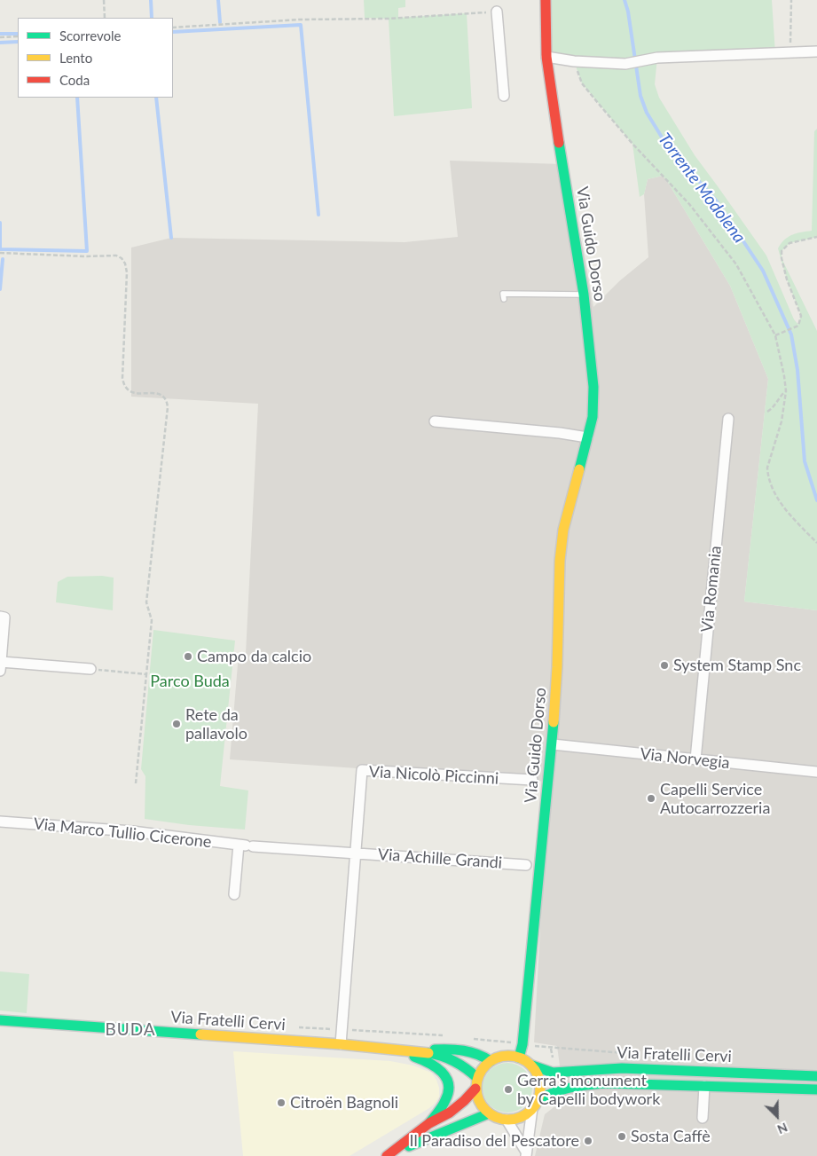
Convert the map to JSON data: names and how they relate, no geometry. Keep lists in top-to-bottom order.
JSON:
{
  "streets": {
    "main road": ["Via Guido Dorso", "Via Fratelli Cervi"],
    "street": [
      "Via Romania",
      "Via Norvegia",
      "Via Nicolò Piccinni",
      "Via Marco Tullio Cicerone",
      "Via Achille Grandi"
    ]
  },
  "crossings": [
    ["Via Guido Dorso", "Via Norvegia"],
    ["Via Guido Dorso", "Via Fratelli Cervi"],
    ["Via Romania", "Via Norvegia"],
    ["Via Nicolò Piccinni", "Via Achille Grandi"],
    ["Via Nicolò Piccinni", "Via Fratelli Cervi"]
  ],
  "districts": ["BUDA"],
  "water": ["Torrente Modolena"],
  "parks": ["Parco Buda"],
  "places": [
    "Campo da calcio",
    "System Stamp Snc",
    "Rete da pallavolo",
    "Capelli Service Autocarrozzeria",
    "Gerra's monument by Capelli bodywork",
    "Citroën Bagnoli",
    "Sosta Caffè",
    "Il Paradiso del Pescatore"
  ],
  "legend": ["Scorrevole", "Lento", "Coda"],
  "north": "bottom right"
}
